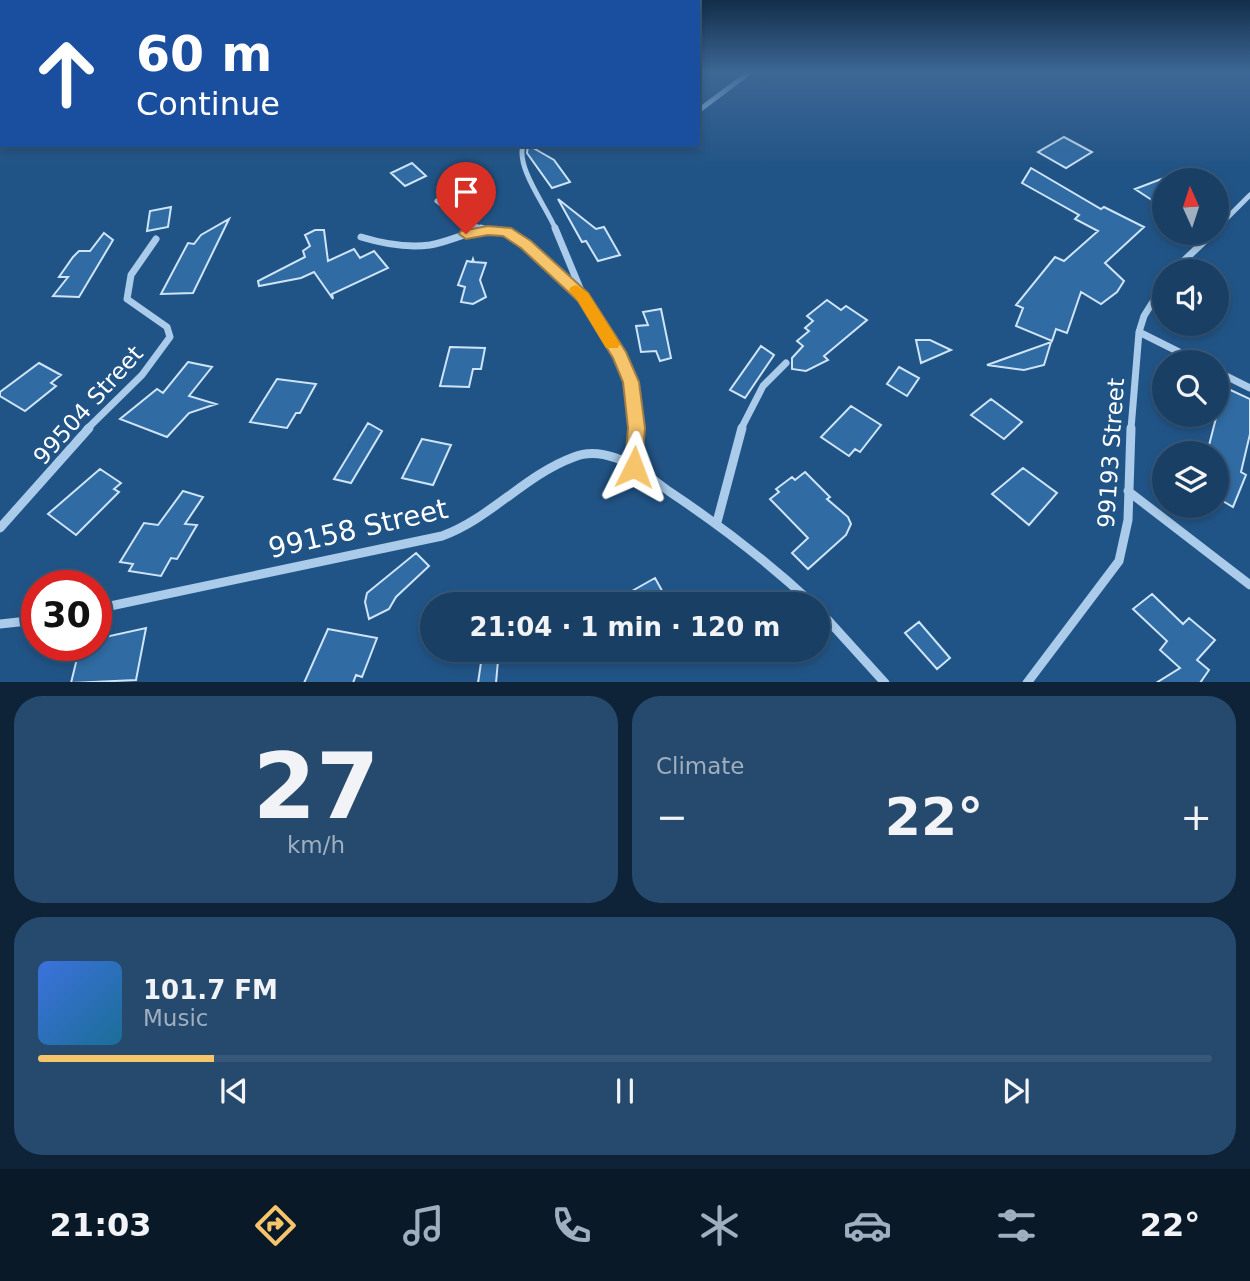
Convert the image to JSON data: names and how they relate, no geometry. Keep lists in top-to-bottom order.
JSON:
{
  "streets": {
    "street": ["99504 Street", "99193 Street", "99158 Street"]
  },
  "north": "top",
  "page": {
    "turn": ["60 m", "Continue"],
    "limit": "30",
    "trip": "21:04 · 1 min · 120 m",
    "tile": [
      ["27", "km/h"],
      "Climate"
    ],
    "heat": ["−", "22°", "+"],
    "song": ["101.7 FM", "Music"],
    "tabs": ["21:03", "22°"]
  }
}
